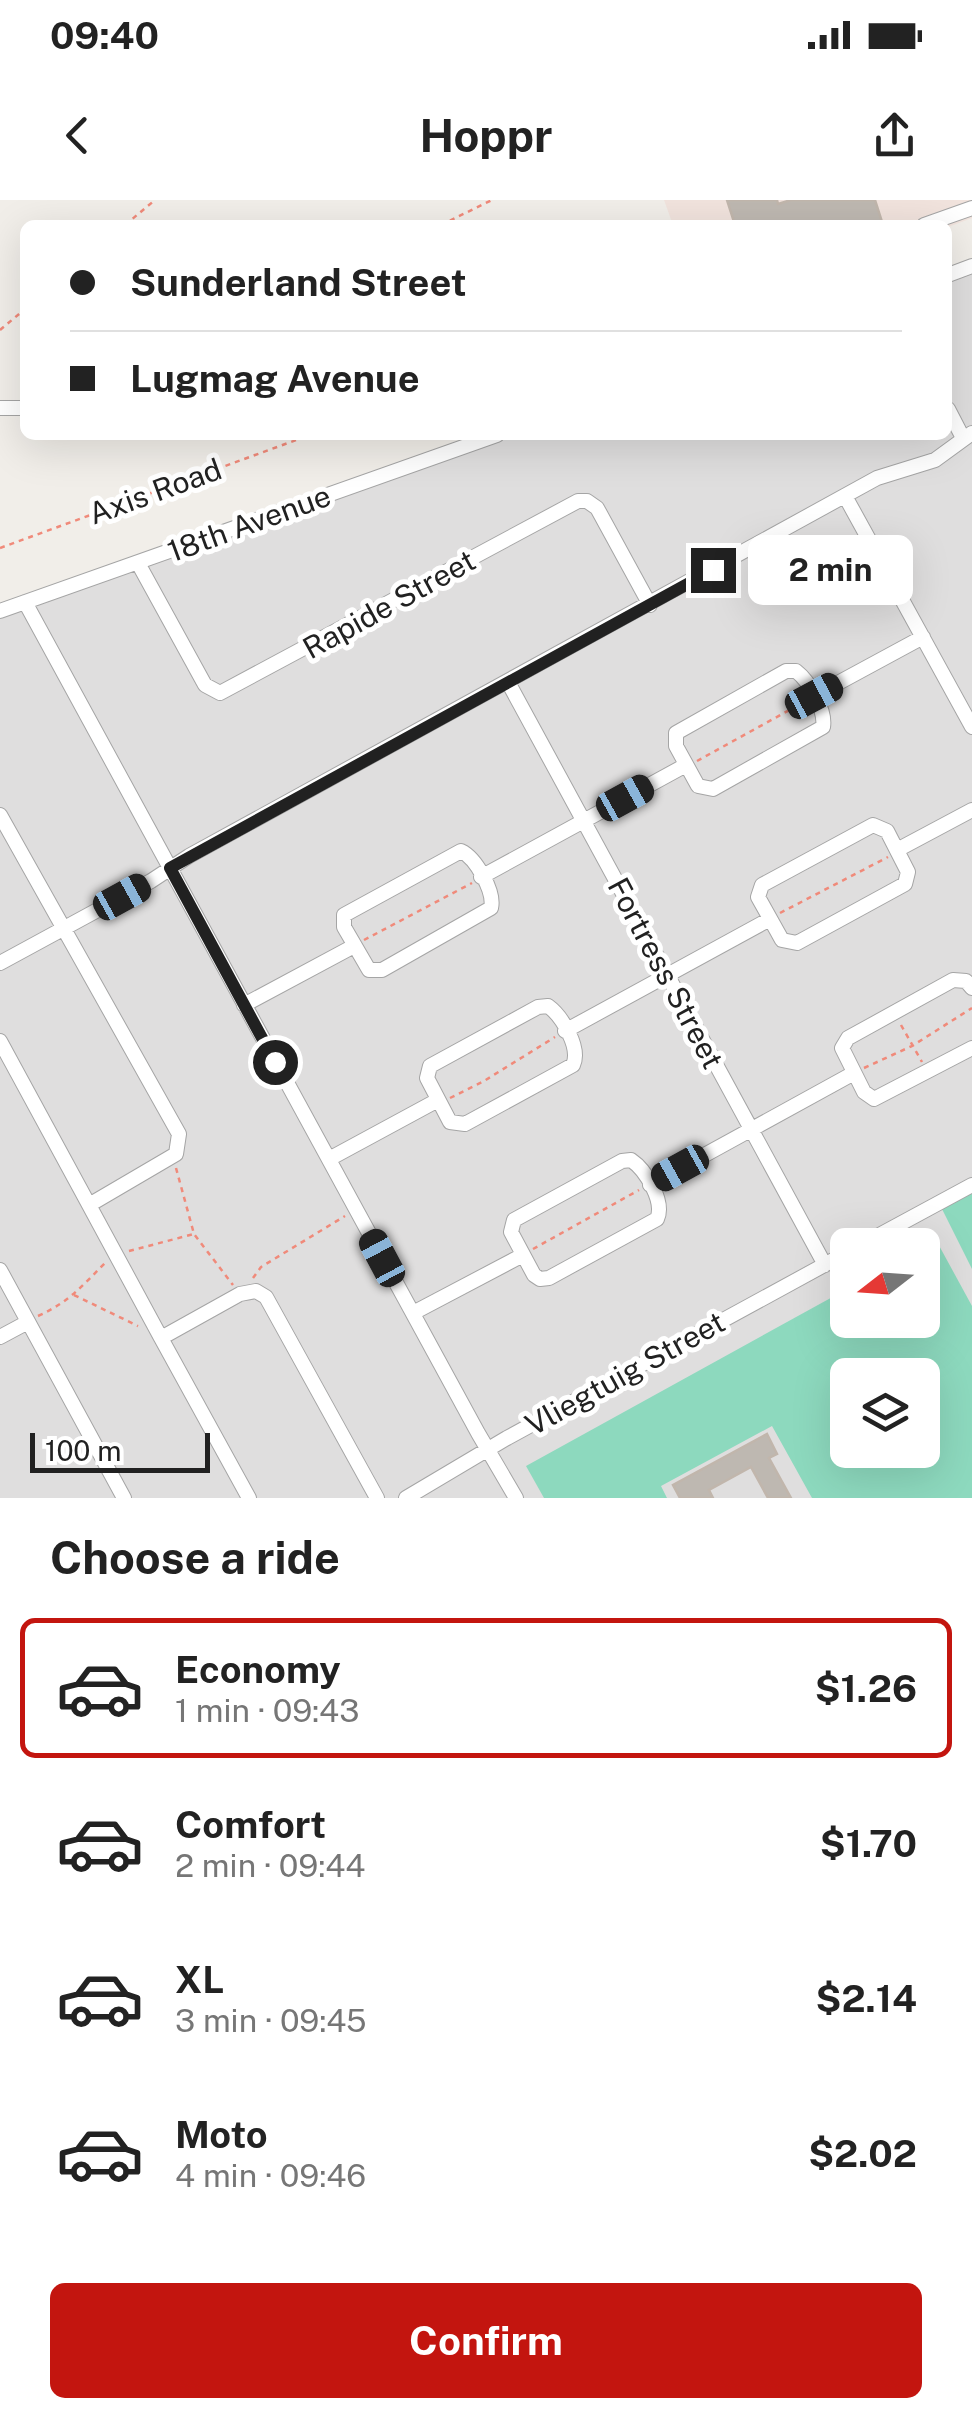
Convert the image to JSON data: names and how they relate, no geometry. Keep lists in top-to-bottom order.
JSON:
{
  "streets": {
    "street": [
      "18th Avenue",
      "Rapide Street",
      "Fortress Street",
      "Vliegtuig Street"
    ],
    "path": ["Axis Road"]
  },
  "crossings": [
    ["18th Avenue", "Rapide Street"],
    ["Fortress Street", "Vliegtuig Street"]
  ],
  "scale_bar": "100 m",
  "north": "left",
  "page": {
    "status": "09:40",
    "header": "Hoppr",
    "banner": ["Sunderland Street", "Lugmag Avenue"],
    "bubble": "2 min",
    "scale": "100 m",
    "heading": "Choose a ride",
    "list": [
      {
        "name": "Economy",
        "note": "1 min · 09:43",
        "value": "$1.26"
      },
      {
        "name": "Comfort",
        "note": "2 min · 09:44",
        "value": "$1.70"
      },
      {
        "name": "XL",
        "note": "3 min · 09:45",
        "value": "$2.14"
      },
      {
        "name": "Moto",
        "note": "4 min · 09:46",
        "value": "$2.02"
      }
    ],
    "buttons": "Confirm"
  }
}
